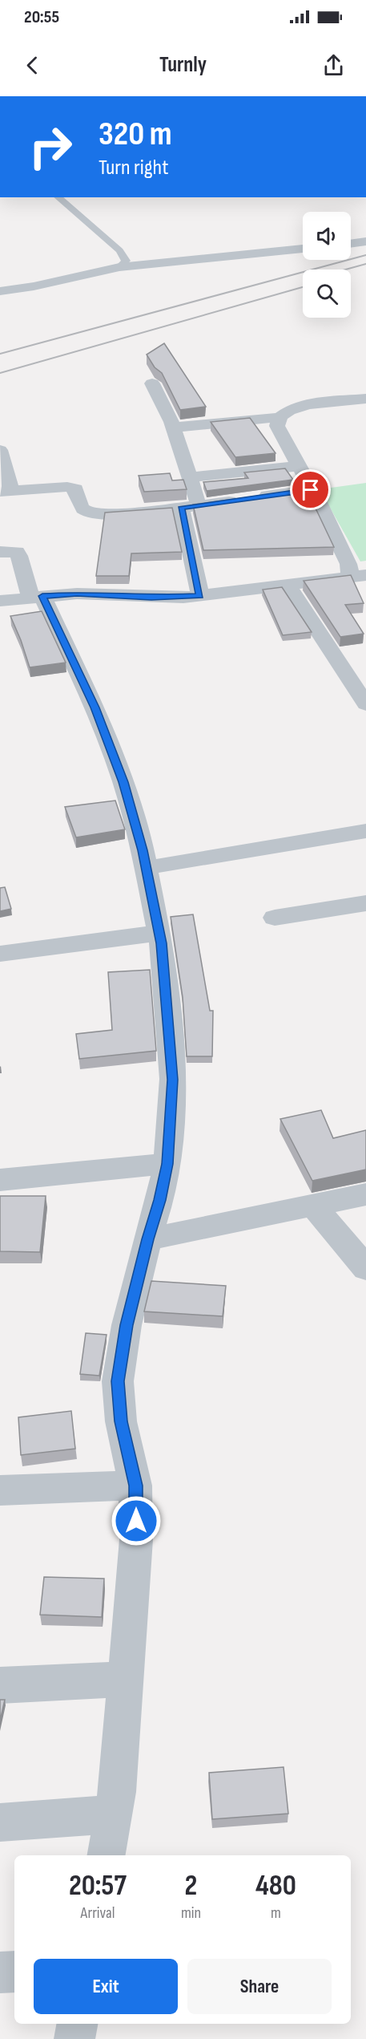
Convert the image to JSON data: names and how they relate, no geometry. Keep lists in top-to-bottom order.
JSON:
{
  "page": {
    "status": "20:55",
    "header": "Turnly",
    "turn": ["320 m", "Turn right"],
    "eta": [
      "20:57",
      "Arrival",
      "2",
      "min",
      "480",
      "m"
    ],
    "buttons": ["Exit", "Share"]
  }
}
